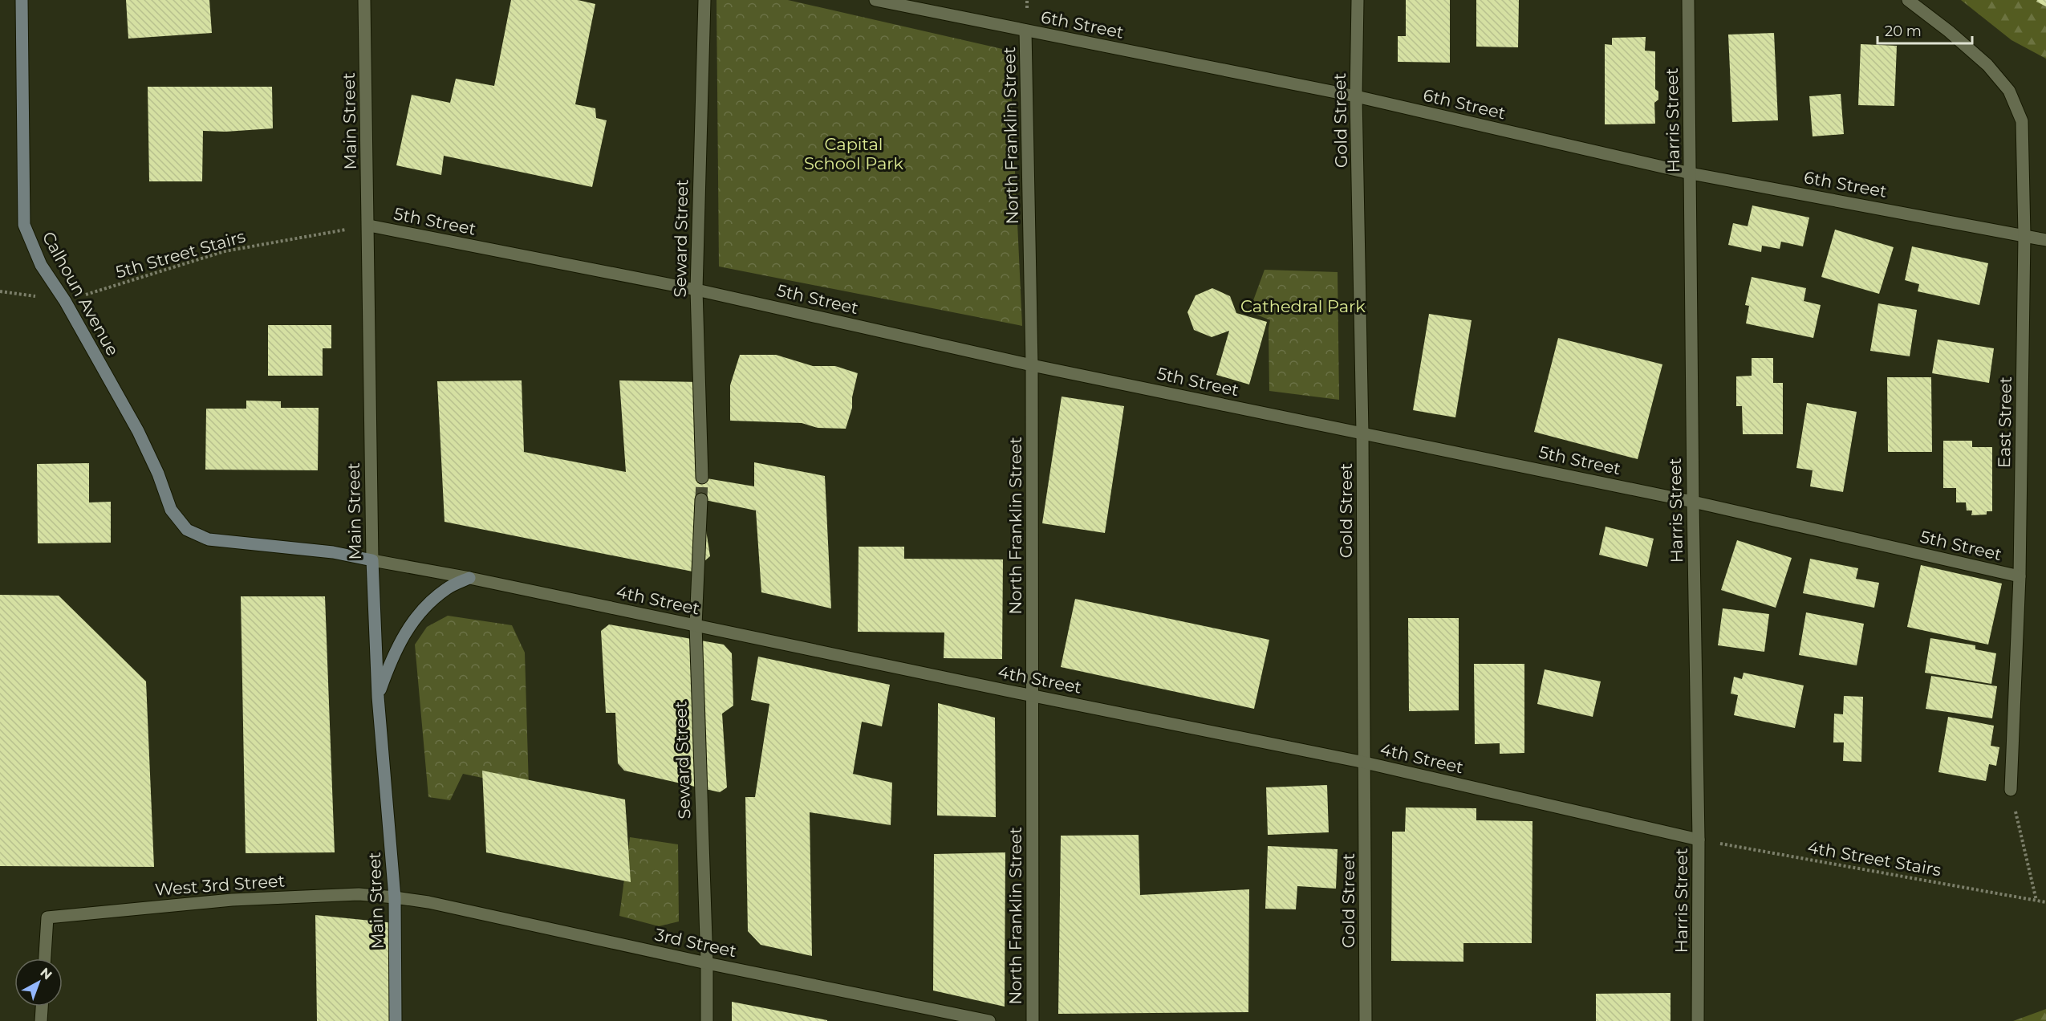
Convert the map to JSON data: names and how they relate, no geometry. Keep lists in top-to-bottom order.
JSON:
{
  "streets": {
    "main road": ["Main Street", "Calhoun Avenue"],
    "street": [
      "6th Street",
      "Gold Street",
      "Harris Street",
      "North Franklin Street",
      "5th Street",
      "Seward Street",
      "East Street",
      "4th Street",
      "West 3rd Street",
      "3rd Street"
    ],
    "path": ["5th Street Stairs", "4th Street Stairs"]
  },
  "crossings": [
    ["6th Street", "Gold Street"],
    ["6th Street", "Harris Street"],
    ["6th Street", "North Franklin Street"],
    ["6th Street", "East Street"],
    ["Gold Street", "5th Street"],
    ["Gold Street", "4th Street"],
    ["Harris Street", "5th Street"],
    ["Harris Street", "4th Street"],
    ["Harris Street", "4th Street Stairs"],
    ["Main Street", "5th Street"],
    ["Main Street", "5th Street Stairs"],
    ["Main Street", "Calhoun Avenue"],
    ["Main Street", "4th Street"],
    ["Main Street", "West 3rd Street"],
    ["Main Street", "3rd Street"],
    ["North Franklin Street", "5th Street"],
    ["North Franklin Street", "4th Street"],
    ["5th Street", "Seward Street"],
    ["5th Street", "5th Street Stairs"],
    ["5th Street", "East Street"],
    ["Seward Street", "4th Street"],
    ["Seward Street", "3rd Street"],
    ["5th Street Stairs", "Calhoun Avenue"],
    ["Calhoun Avenue", "4th Street"],
    ["4th Street", "4th Street Stairs"],
    ["West 3rd Street", "3rd Street"]
  ],
  "parks": ["Capital School Park", "Cathedral Park"],
  "scale_bar": "20 m",
  "north": "top right"
}
